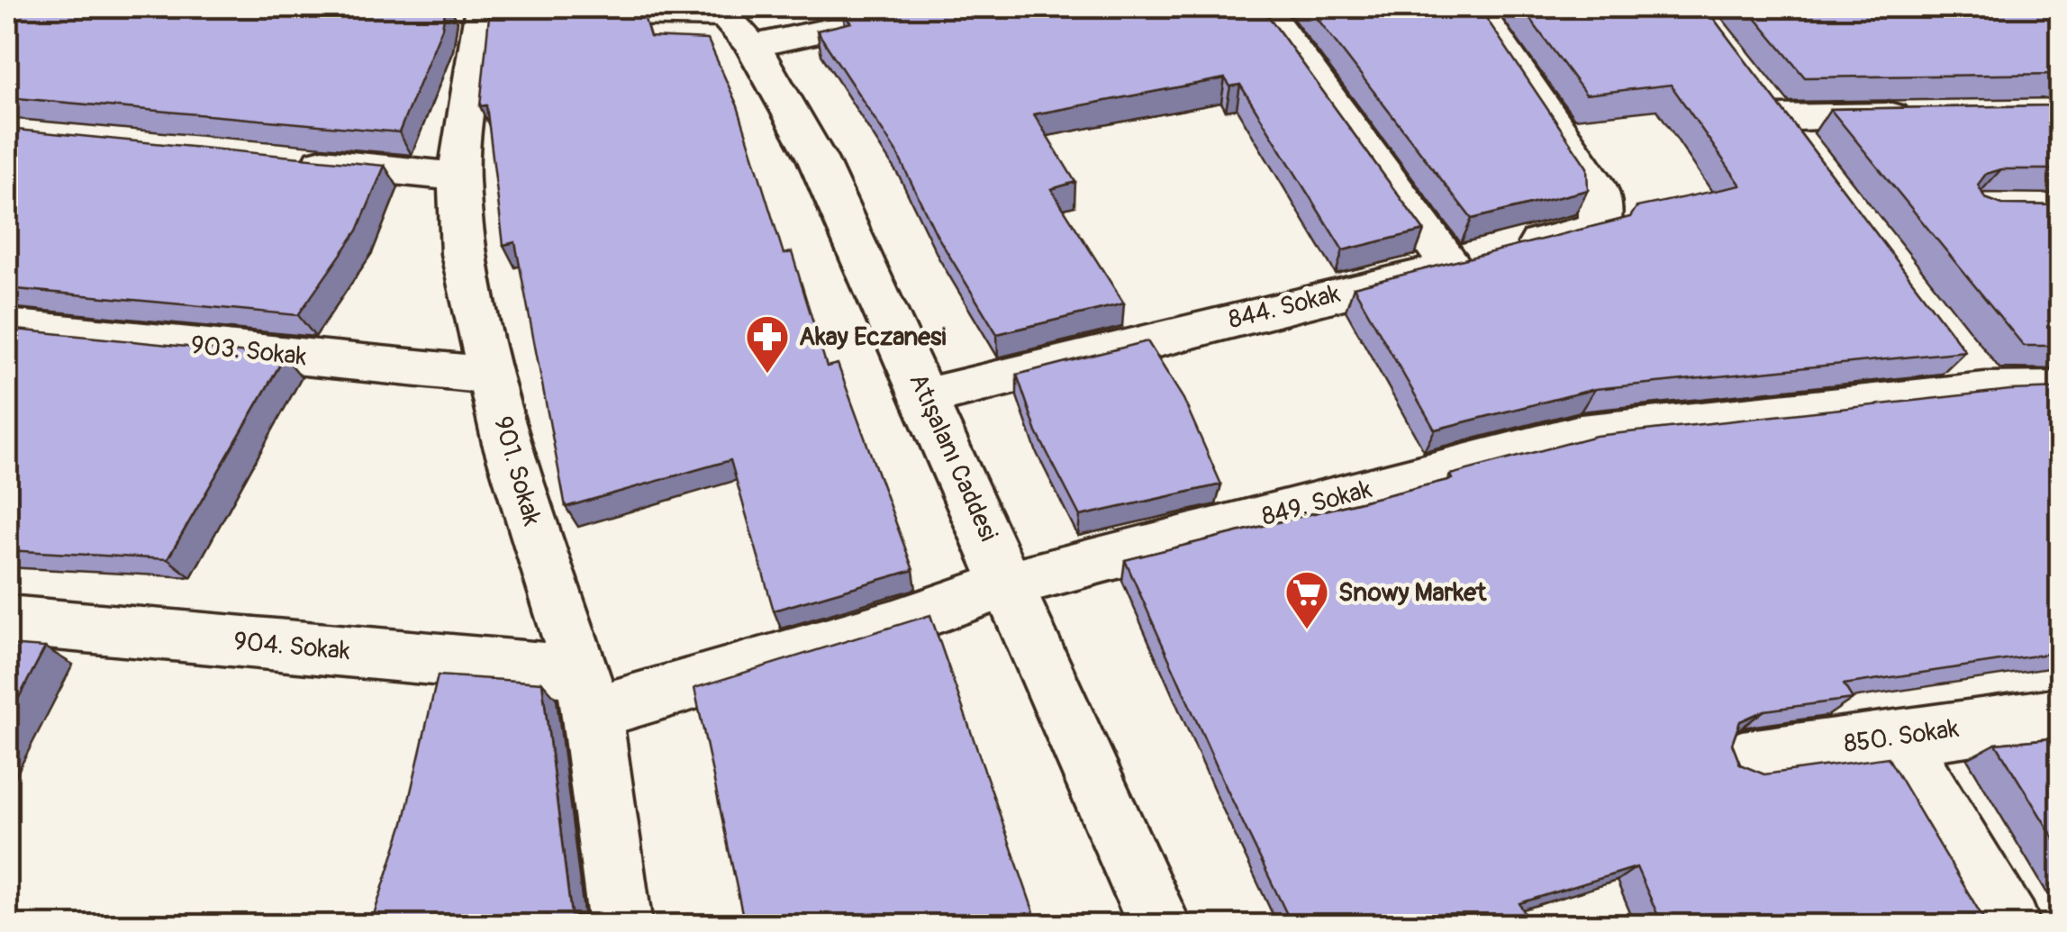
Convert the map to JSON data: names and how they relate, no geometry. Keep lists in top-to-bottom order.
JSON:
{
  "streets": {
    "street": [
      "844. Sokak",
      "903. Sokak",
      "Atışalanı Caddesi",
      "901. Sokak",
      "849. Sokak",
      "904. Sokak",
      "850. Sokak"
    ]
  },
  "crossings": [
    ["844. Sokak", "Atışalanı Caddesi"],
    ["903. Sokak", "901. Sokak"],
    ["Atışalanı Caddesi", "901. Sokak"],
    ["Atışalanı Caddesi", "849. Sokak"],
    ["901. Sokak", "849. Sokak"],
    ["901. Sokak", "904. Sokak"],
    ["849. Sokak", "904. Sokak"]
  ],
  "places": {
    "pharmacy": ["Akay Eczanesi"],
    "supermarket": ["Snowy Market"]
  }
}
